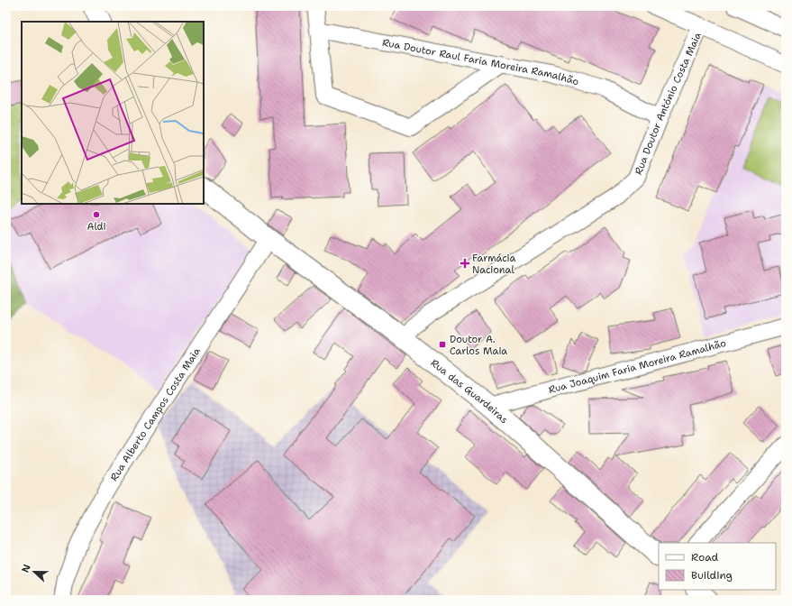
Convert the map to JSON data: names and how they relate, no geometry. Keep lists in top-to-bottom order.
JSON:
{
  "streets": {
    "main road": ["Rua das Guardeiras"],
    "street": [
      "Rua Doutor Raul Faria Moreira Ramalhão",
      "Rua Doutor António Costa Maia",
      "Rua Joaquim Faria Moreira Ramalhão",
      "Rua Alberto Campos Costa Maia"
    ]
  },
  "crossings": [
    ["Rua Doutor Raul Faria Moreira Ramalhão", "Rua Doutor António Costa Maia"],
    ["Rua Doutor António Costa Maia", "Rua das Guardeiras"],
    ["Rua Joaquim Faria Moreira Ramalhão", "Rua das Guardeiras"],
    ["Rua das Guardeiras", "Rua Alberto Campos Costa Maia"]
  ],
  "places": {
    "other": ["Aldi"],
    "health": ["Farmácia Nacional"],
    "transit": ["Doutor A. Carlos Maia"]
  },
  "legend": ["Road", "Building"],
  "north": "left"
}
